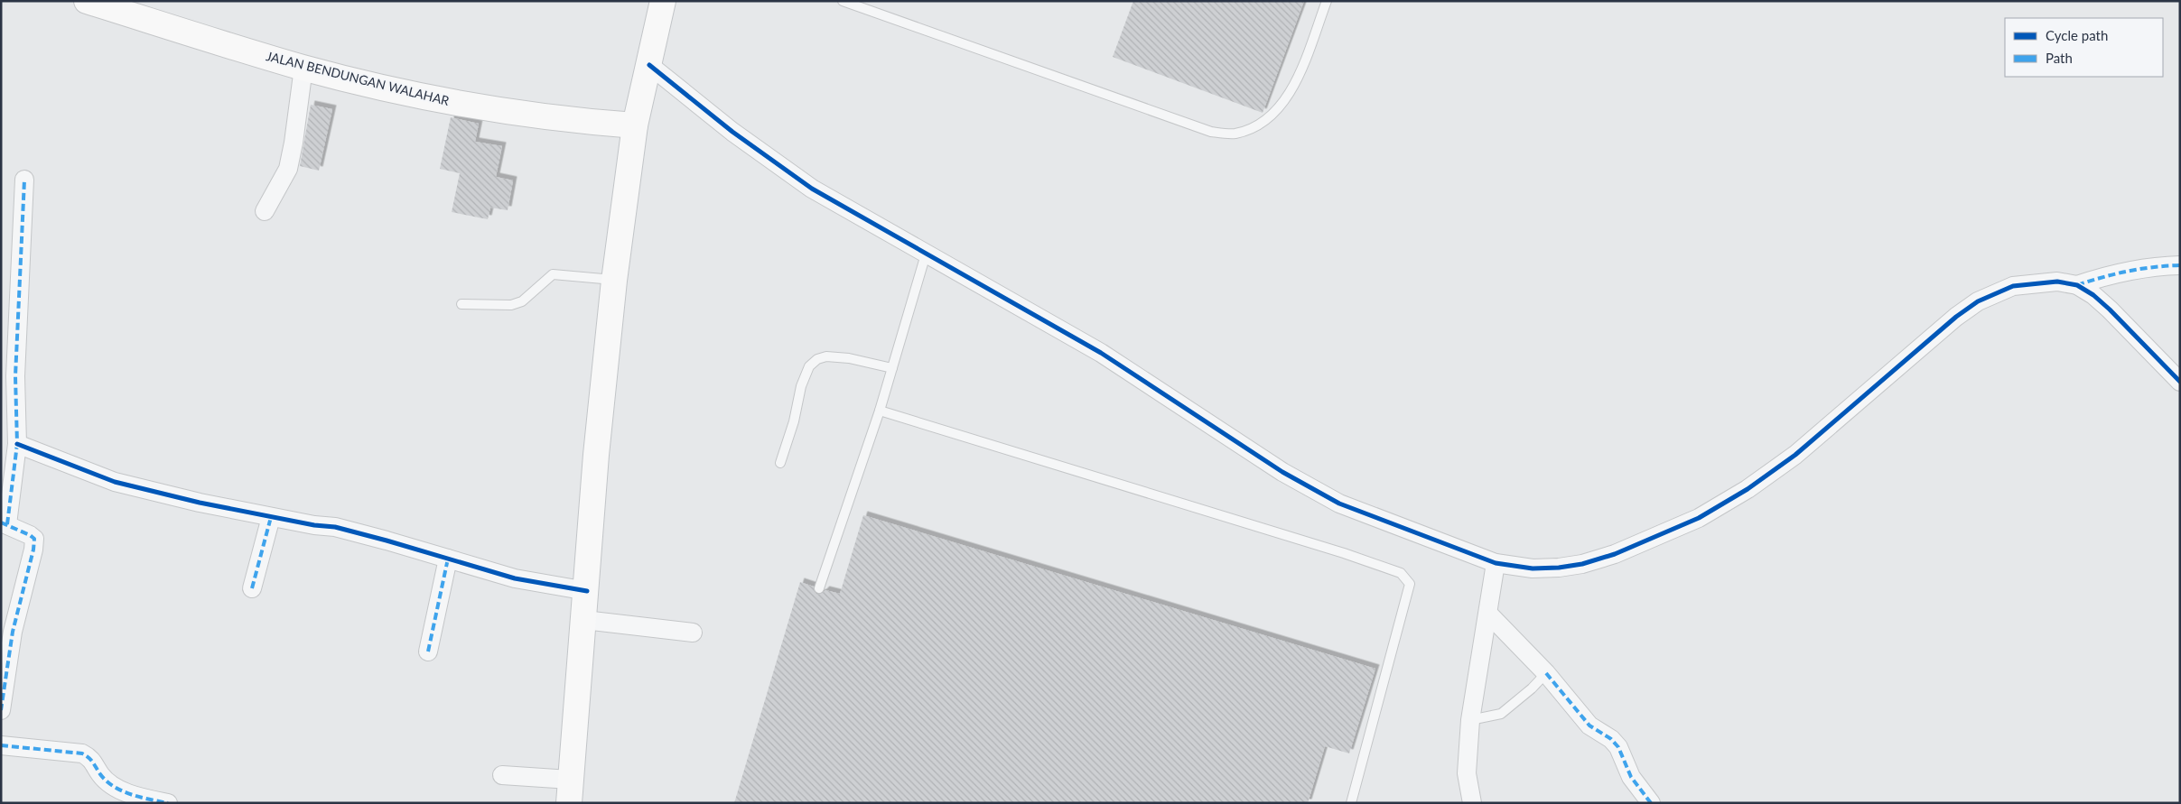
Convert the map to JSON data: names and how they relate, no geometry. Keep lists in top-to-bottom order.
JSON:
{
  "streets": {
    "main road": ["JALAN BENDUNGAN WALAHAR"]
  },
  "legend": ["Cycle path", "Path"]
}
